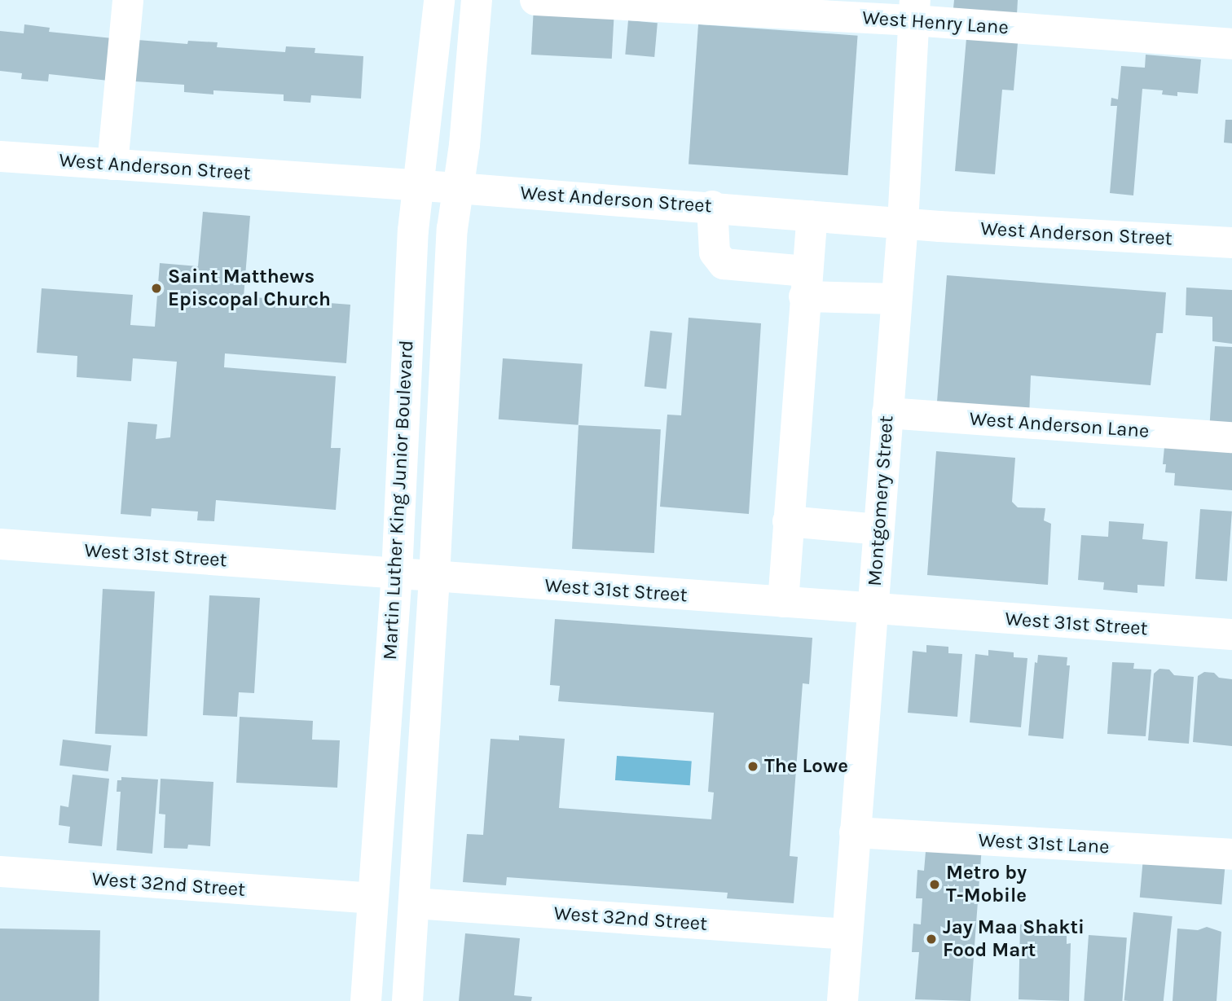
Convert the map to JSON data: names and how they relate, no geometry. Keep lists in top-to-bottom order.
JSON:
{
  "streets": {
    "main road": [
      "West Henry Lane",
      "West Anderson Street",
      "West Anderson Lane",
      "Martin Luther King Junior Boulevard",
      "Montgomery Street",
      "West 31st Street",
      "West 31st Lane",
      "West 32nd Street"
    ]
  },
  "crossings": [
    ["West Henry Lane", "Montgomery Street"],
    ["West Anderson Street", "Martin Luther King Junior Boulevard"],
    ["West Anderson Street", "Montgomery Street"],
    ["West Anderson Lane", "Montgomery Street"],
    ["Martin Luther King Junior Boulevard", "West 31st Street"],
    ["Martin Luther King Junior Boulevard", "West 32nd Street"],
    ["Montgomery Street", "West 31st Street"],
    ["Montgomery Street", "West 31st Lane"],
    ["Montgomery Street", "West 32nd Street"]
  ],
  "places": [
    "Saint Matthews Episcopal Church",
    "The Lowe",
    "Metro by T-Mobile",
    "Jay Maa Shakti Food Mart"
  ]
}
